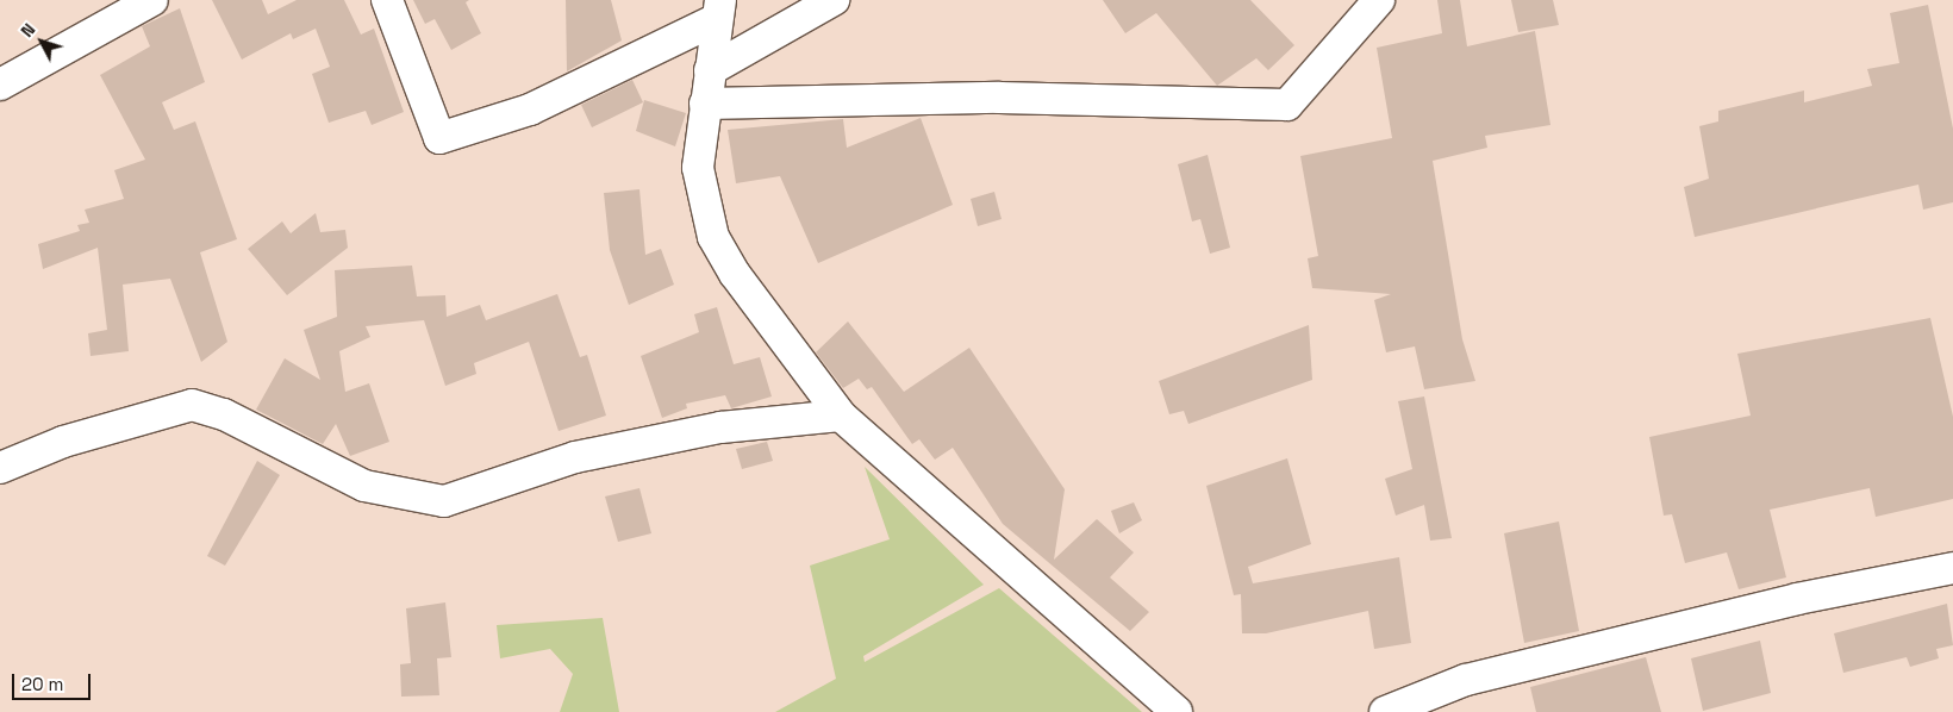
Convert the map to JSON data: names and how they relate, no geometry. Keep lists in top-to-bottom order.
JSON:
{
  "scale_bar": "20 m",
  "north": "top left"
}
